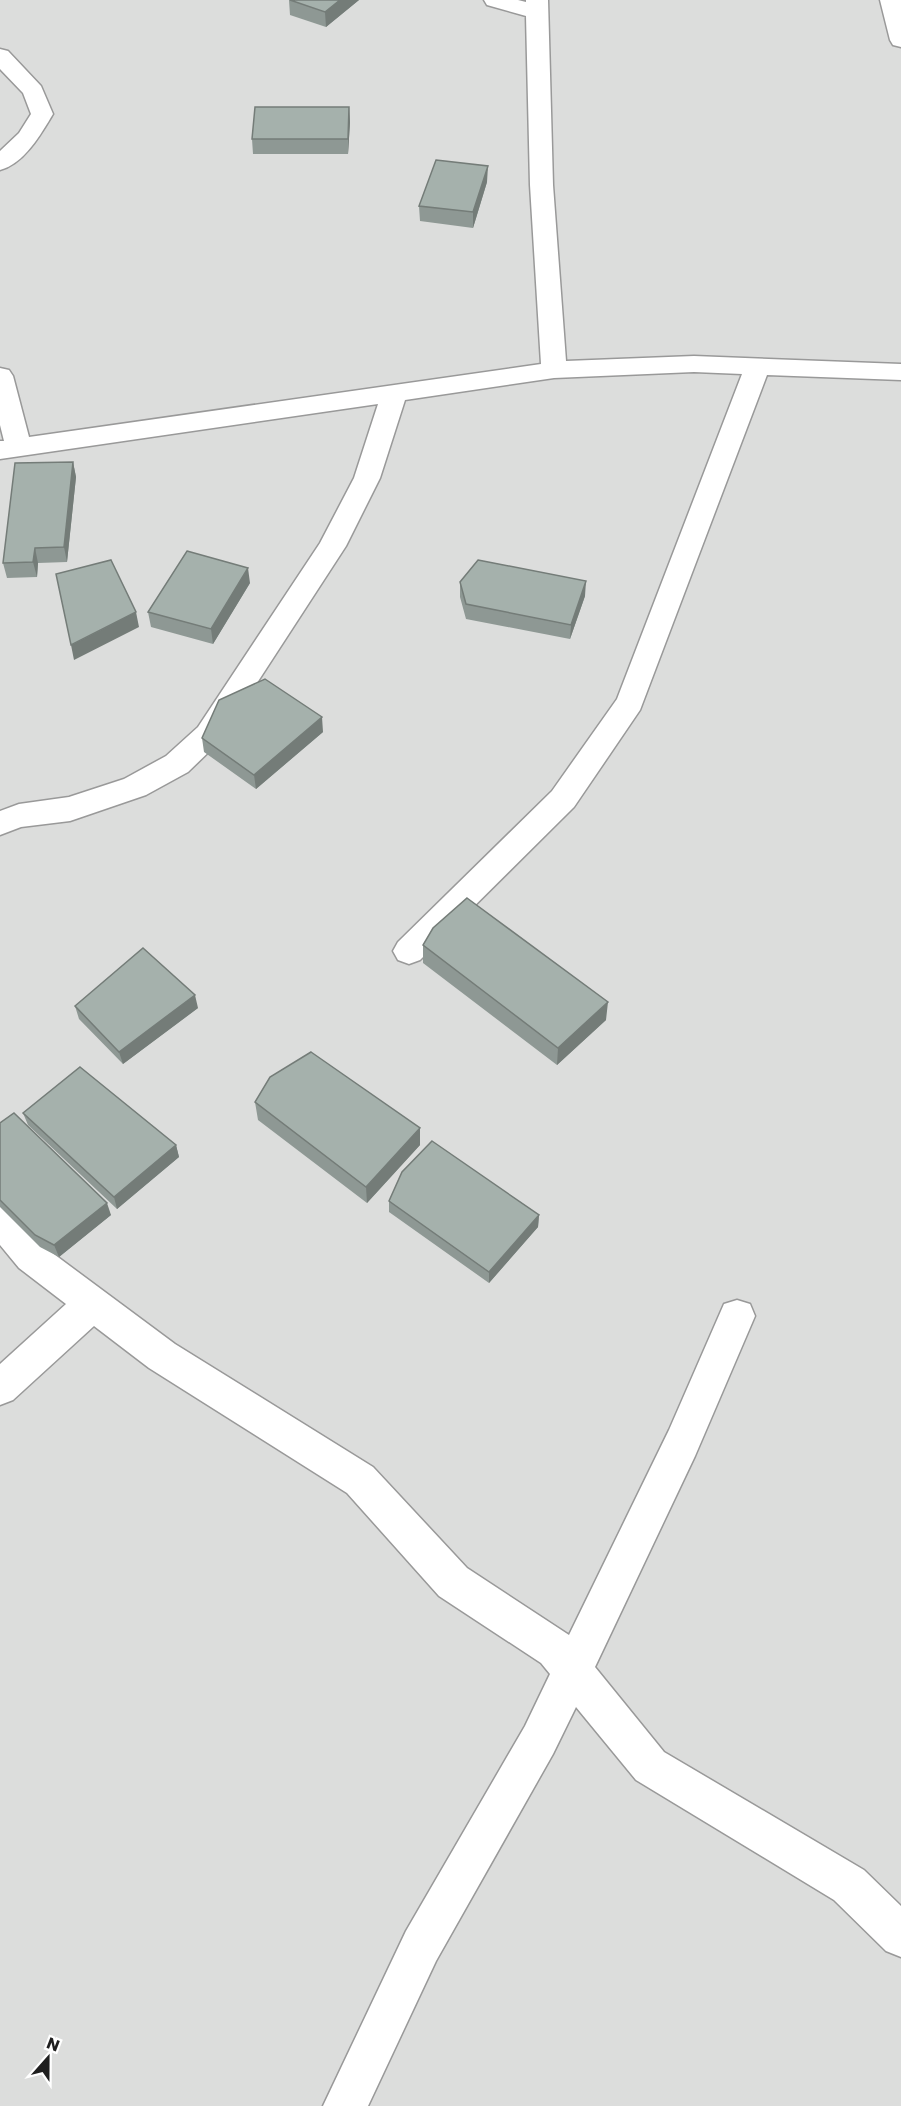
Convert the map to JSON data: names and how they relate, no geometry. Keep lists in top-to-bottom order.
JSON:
{
  "north": "top"
}
